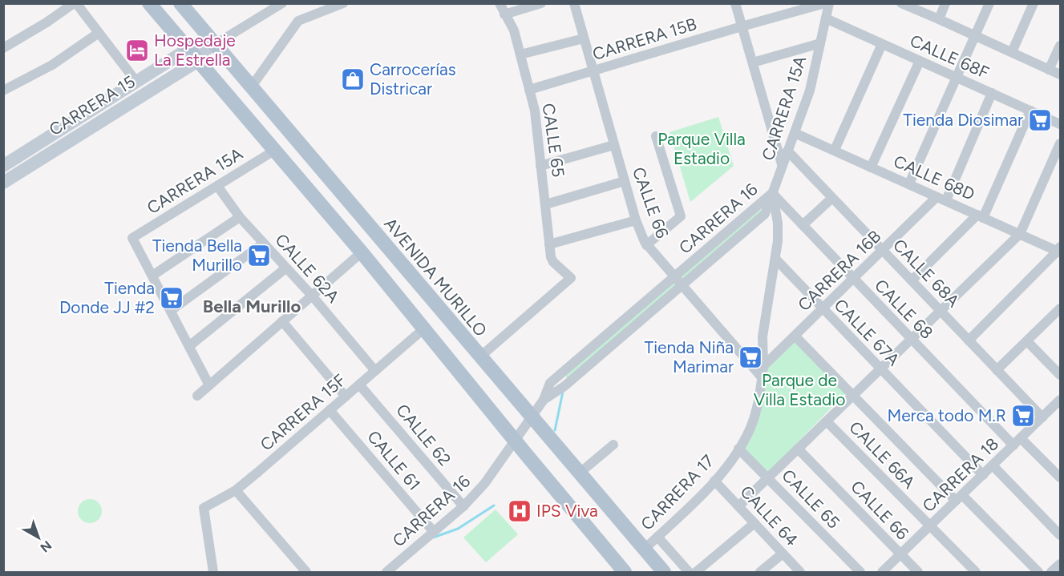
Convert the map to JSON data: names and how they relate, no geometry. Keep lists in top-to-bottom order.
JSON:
{
  "streets": {
    "main road": ["CARRERA 15", "AVENIDA MURILLO"],
    "street": [
      "CARRERA 15B",
      "CALLE 68F",
      "CARRERA 15A",
      "CALLE 65",
      "CALLE 68D",
      "CALLE 66",
      "CARRERA 16",
      "CALLE 62A",
      "CARRERA 16B",
      "CALLE 68A",
      "CALLE 68",
      "CALLE 67A",
      "CARRERA 15F",
      "CALLE 62",
      "CALLE 66A",
      "CALLE 61",
      "CARRERA 18",
      "CARRERA 17",
      "CALLE 64"
    ]
  },
  "crossings": [
    ["CARRERA 15B", "CALLE 65"],
    ["CARRERA 15B", "CALLE 66"],
    ["CALLE 68F", "CARRERA 15A"],
    ["CARRERA 15", "AVENIDA MURILLO"],
    ["CARRERA 15A", "CALLE 68D"],
    ["CARRERA 15A", "CARRERA 16"],
    ["CARRERA 15A", "CALLE 62A"],
    ["CARRERA 15A", "CALLE 68A"],
    ["CARRERA 15A", "CALLE 68"],
    ["CALLE 65", "AVENIDA MURILLO"],
    ["CALLE 65", "CARRERA 17"],
    ["CALLE 68D", "CARRERA 16B"],
    ["CALLE 66", "CARRERA 16"],
    ["CALLE 66", "CARRERA 18"],
    ["CALLE 66", "CARRERA 17"],
    ["CARRERA 16", "AVENIDA MURILLO"],
    ["CARRERA 16", "CALLE 68"],
    ["CARRERA 16", "CALLE 62"],
    ["CARRERA 16", "CALLE 61"],
    ["CALLE 62A", "CARRERA 15F"],
    ["CARRERA 16B", "CALLE 68A"],
    ["CARRERA 16B", "CALLE 68"],
    ["CARRERA 16B", "CALLE 67A"],
    ["CALLE 68A", "CARRERA 18"],
    ["AVENIDA MURILLO", "CARRERA 17"],
    ["CALLE 68", "CARRERA 18"],
    ["CALLE 67A", "CARRERA 18"],
    ["CARRERA 15F", "CALLE 62"],
    ["CARRERA 15F", "CALLE 61"],
    ["CALLE 66A", "CARRERA 18"],
    ["CARRERA 17", "CALLE 64"]
  ],
  "districts": ["Bella Murillo"],
  "parks": ["Parque Villa Estadio", "Parque de Villa Estadio"],
  "places": {
    "hotel": ["Hospedaje La Estrella"],
    "shop": ["Carrocerías Districar"],
    "supermarket": [
      "Tienda Diosimar",
      "Tienda Bella Murillo",
      "Tienda Donde JJ #2",
      "Tienda Niña Marimar",
      "Merca todo M.R"
    ],
    "hospital": ["IPS Viva"]
  },
  "north": "bottom right"
}
